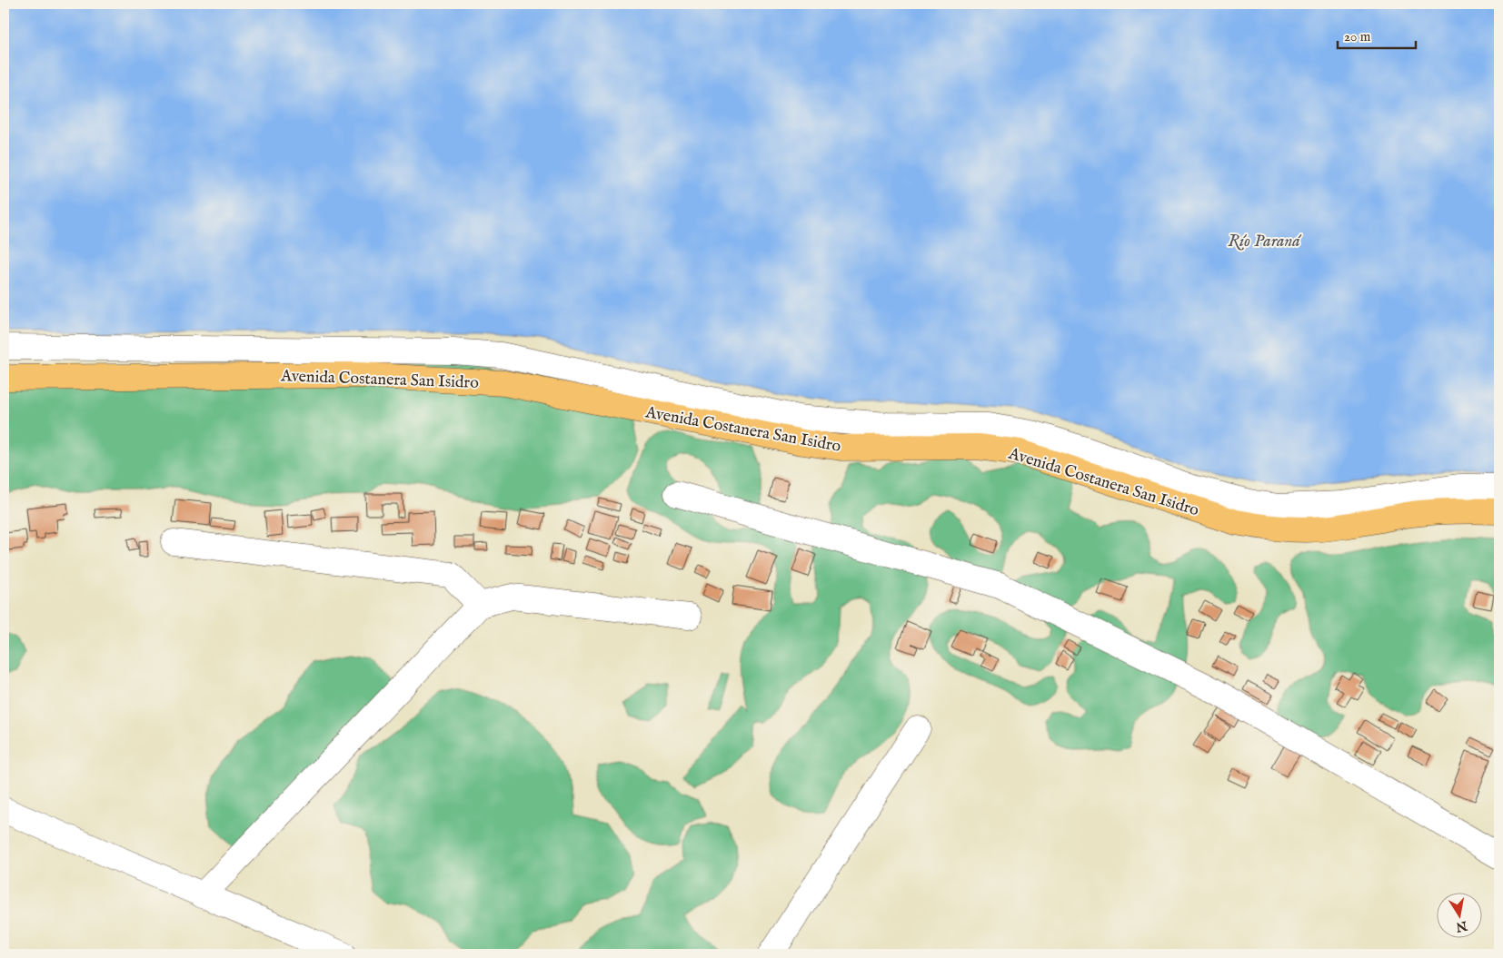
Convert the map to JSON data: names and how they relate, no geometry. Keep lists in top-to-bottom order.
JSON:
{
  "streets": {
    "main road": ["Avenida Costanera San Isidro"]
  },
  "water": ["Río Paraná"],
  "scale_bar": "20 m",
  "north": "bottom"
}
